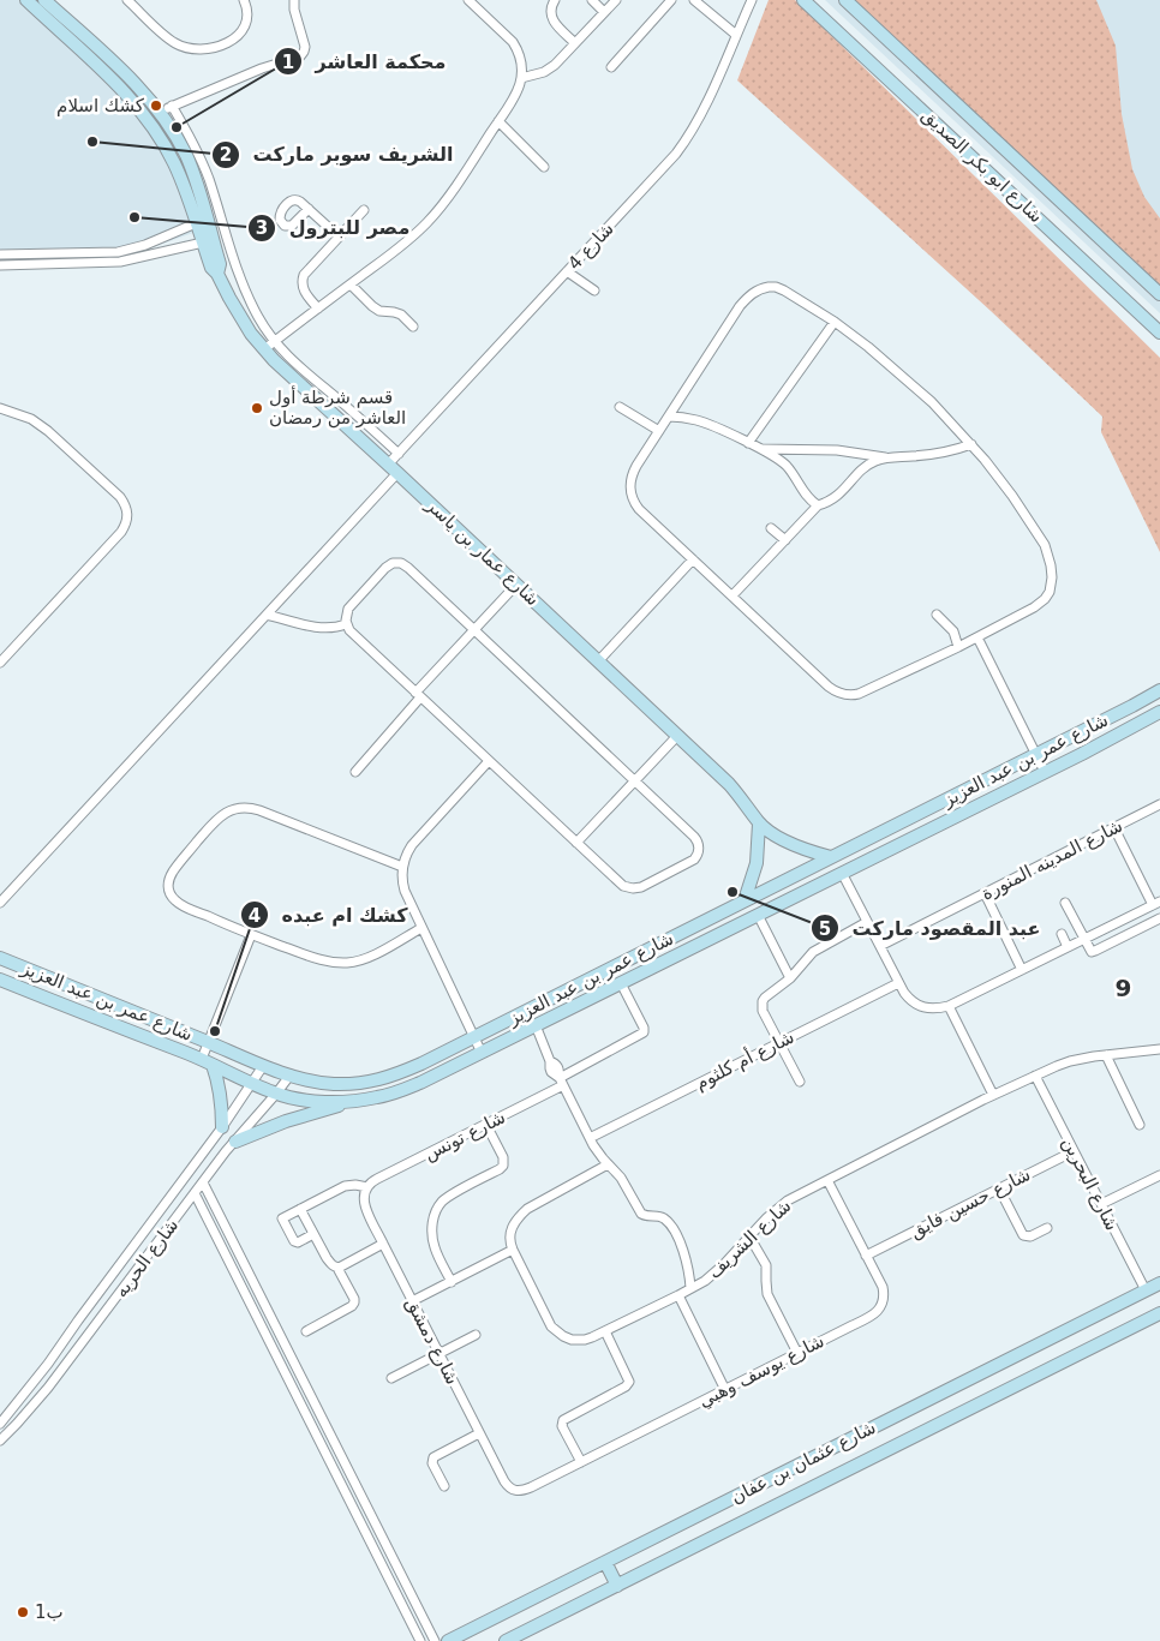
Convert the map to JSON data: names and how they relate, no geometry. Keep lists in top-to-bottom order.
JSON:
{
  "streets": {
    "street": [
      "شارع ابو بكر الصديق",
      "شارع 4",
      "شارع عمار بن ياسر",
      "شارع عمر بن عبد العزيز",
      "شارع المدينه المنورة",
      "شارع أم كلثوم",
      "شارع تونس",
      "شارع البحرين",
      "شارع حسين فايق",
      "شارع الشريف",
      "شارع الحريه",
      "شارع دمشق",
      "شارع يوسف وهبي",
      "شارع عثمان بن عفان"
    ]
  },
  "crossings": [
    ["شارع 4", "شارع عمار بن ياسر"],
    ["شارع عمار بن ياسر", "شارع عمر بن عبد العزيز"],
    ["شارع عمر بن عبد العزيز", "شارع تونس"],
    ["شارع عمر بن عبد العزيز", "شارع الحريه"],
    ["شارع تونس", "شارع دمشق"],
    ["شارع البحرين", "شارع حسين فايق"],
    ["شارع البحرين", "شارع الشريف"],
    ["شارع البحرين", "شارع عثمان بن عفان"],
    ["شارع حسين فايق", "شارع يوسف وهبي"],
    ["شارع الشريف", "شارع يوسف وهبي"],
    ["شارع دمشق", "شارع يوسف وهبي"]
  ],
  "districts": ["9"],
  "places": [
    "كشك اسلام",
    "محكمة العاشر",
    "الشريف سوبر ماركت",
    "مصر للبترول",
    "قسم شرطة أول العاشر من رمضان",
    "عبد المقصود ماركت",
    "كشك ام عبده",
    "ب1"
  ]
}
